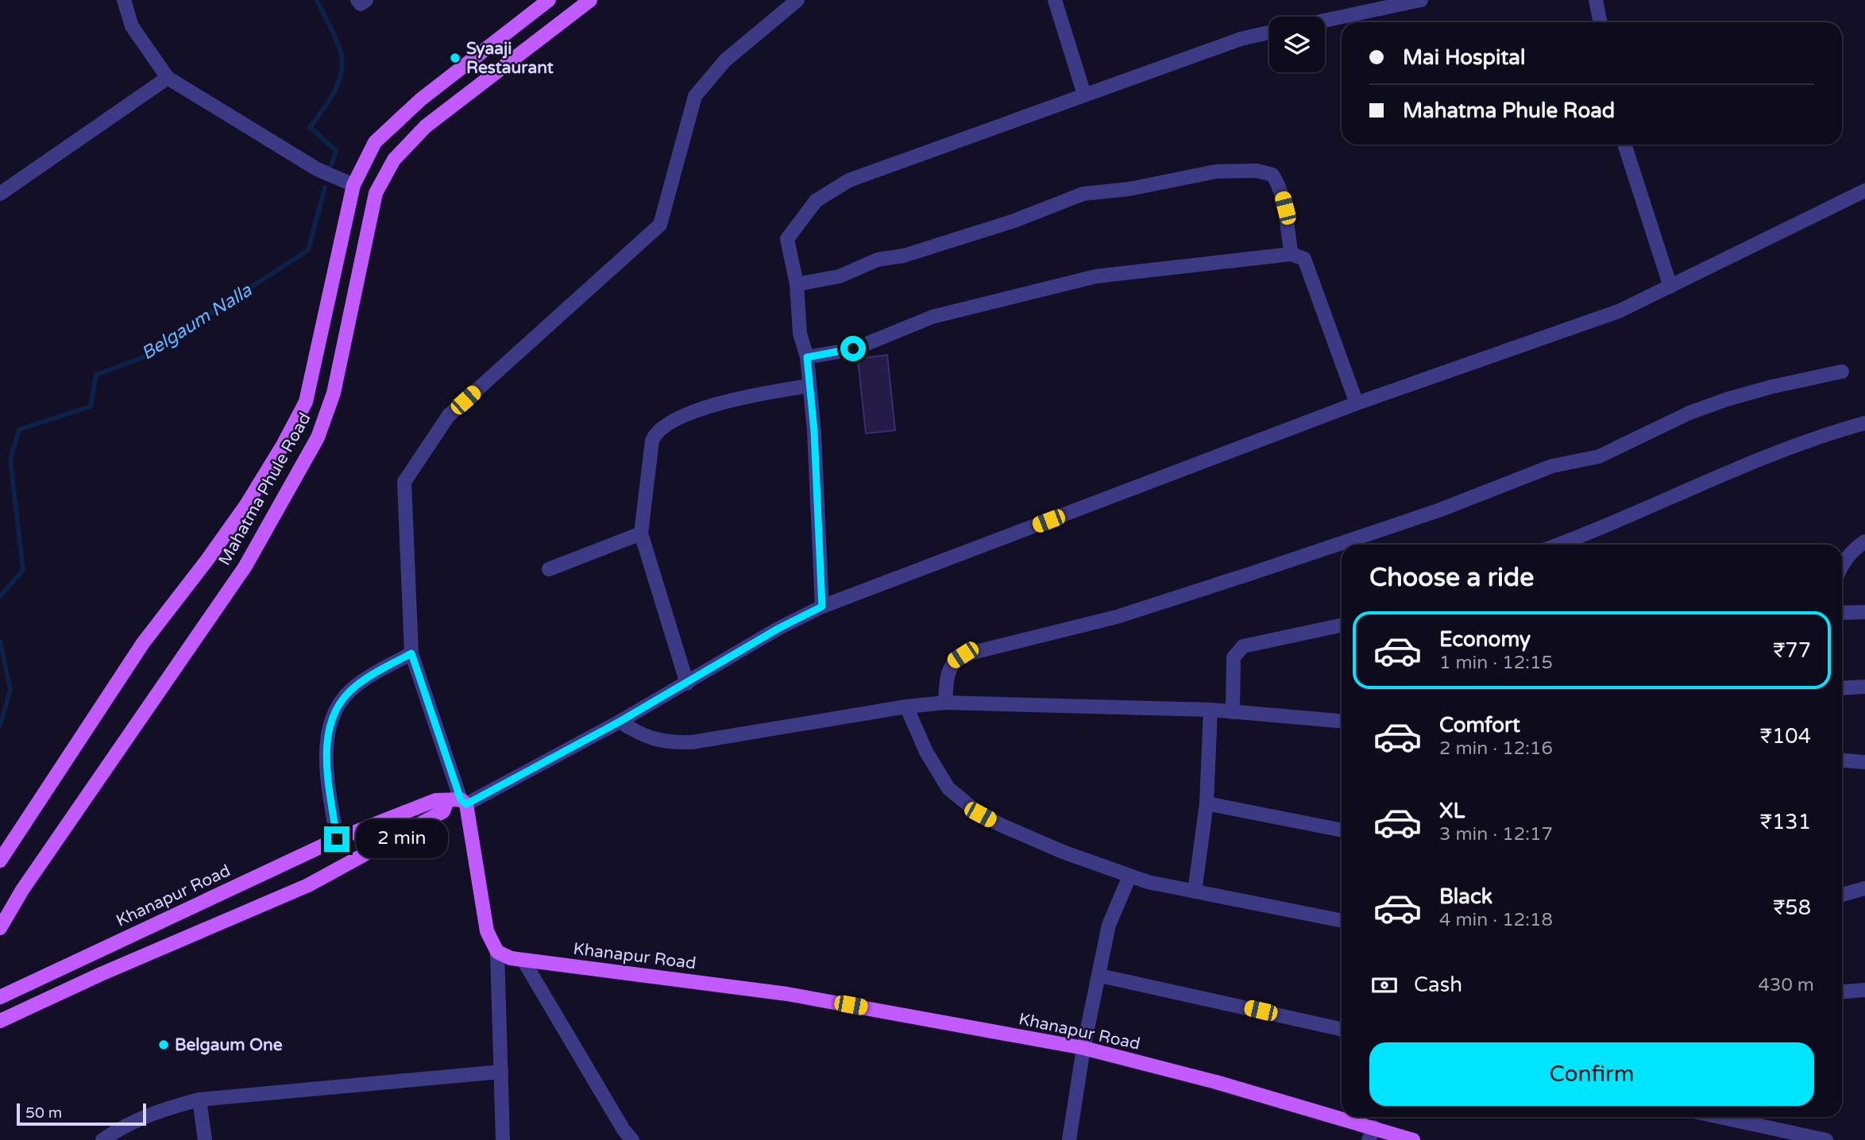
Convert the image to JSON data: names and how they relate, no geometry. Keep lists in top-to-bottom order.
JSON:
{
  "streets": {
    "main road": ["Mahatma Phule Road", "Khanapur Road"]
  },
  "water": ["Belgaum Nalla"],
  "places": ["Syaaji Restaurant", "Belgaum One"],
  "scale_bar": "50 m",
  "page": {
    "banner": ["Mai Hospital", "Mahatma Phule Road"],
    "heading": "Choose a ride",
    "list": [
      {
        "name": "Economy",
        "note": "1 min · 12:15",
        "value": "₹77"
      },
      {
        "name": "Comfort",
        "note": "2 min · 12:16",
        "value": "₹104"
      },
      {
        "name": "XL",
        "note": "3 min · 12:17",
        "value": "₹131"
      },
      {
        "name": "Black",
        "note": "4 min · 12:18",
        "value": "₹58"
      }
    ],
    "bubble": "2 min",
    "pay": ["Cash", "430 m"],
    "buttons": "Confirm",
    "scale": "50 m"
  }
}
